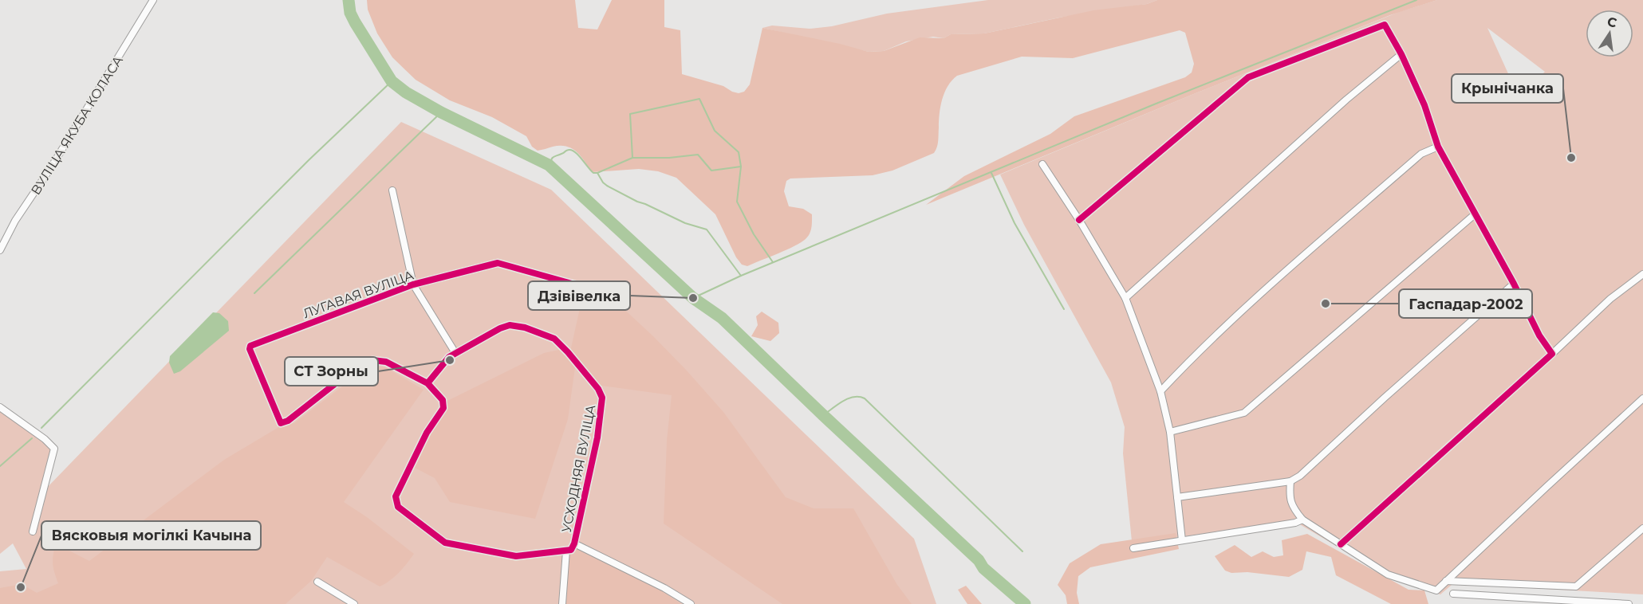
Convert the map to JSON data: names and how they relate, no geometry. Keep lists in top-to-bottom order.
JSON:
{
  "streets": {
    "street": ["ВУЛІЦА ЯКУБА КОЛАСА", "ЛУГАВАЯ ВУЛІЦА", "УСХОДНЯЯ ВУЛІЦА"]
  },
  "places": [
    "Крынічанка",
    "Дзівівелка",
    "Гаспадар-2002",
    "СТ Зорны",
    "Вясковыя могілкі Качына"
  ],
  "north": "top"
}
